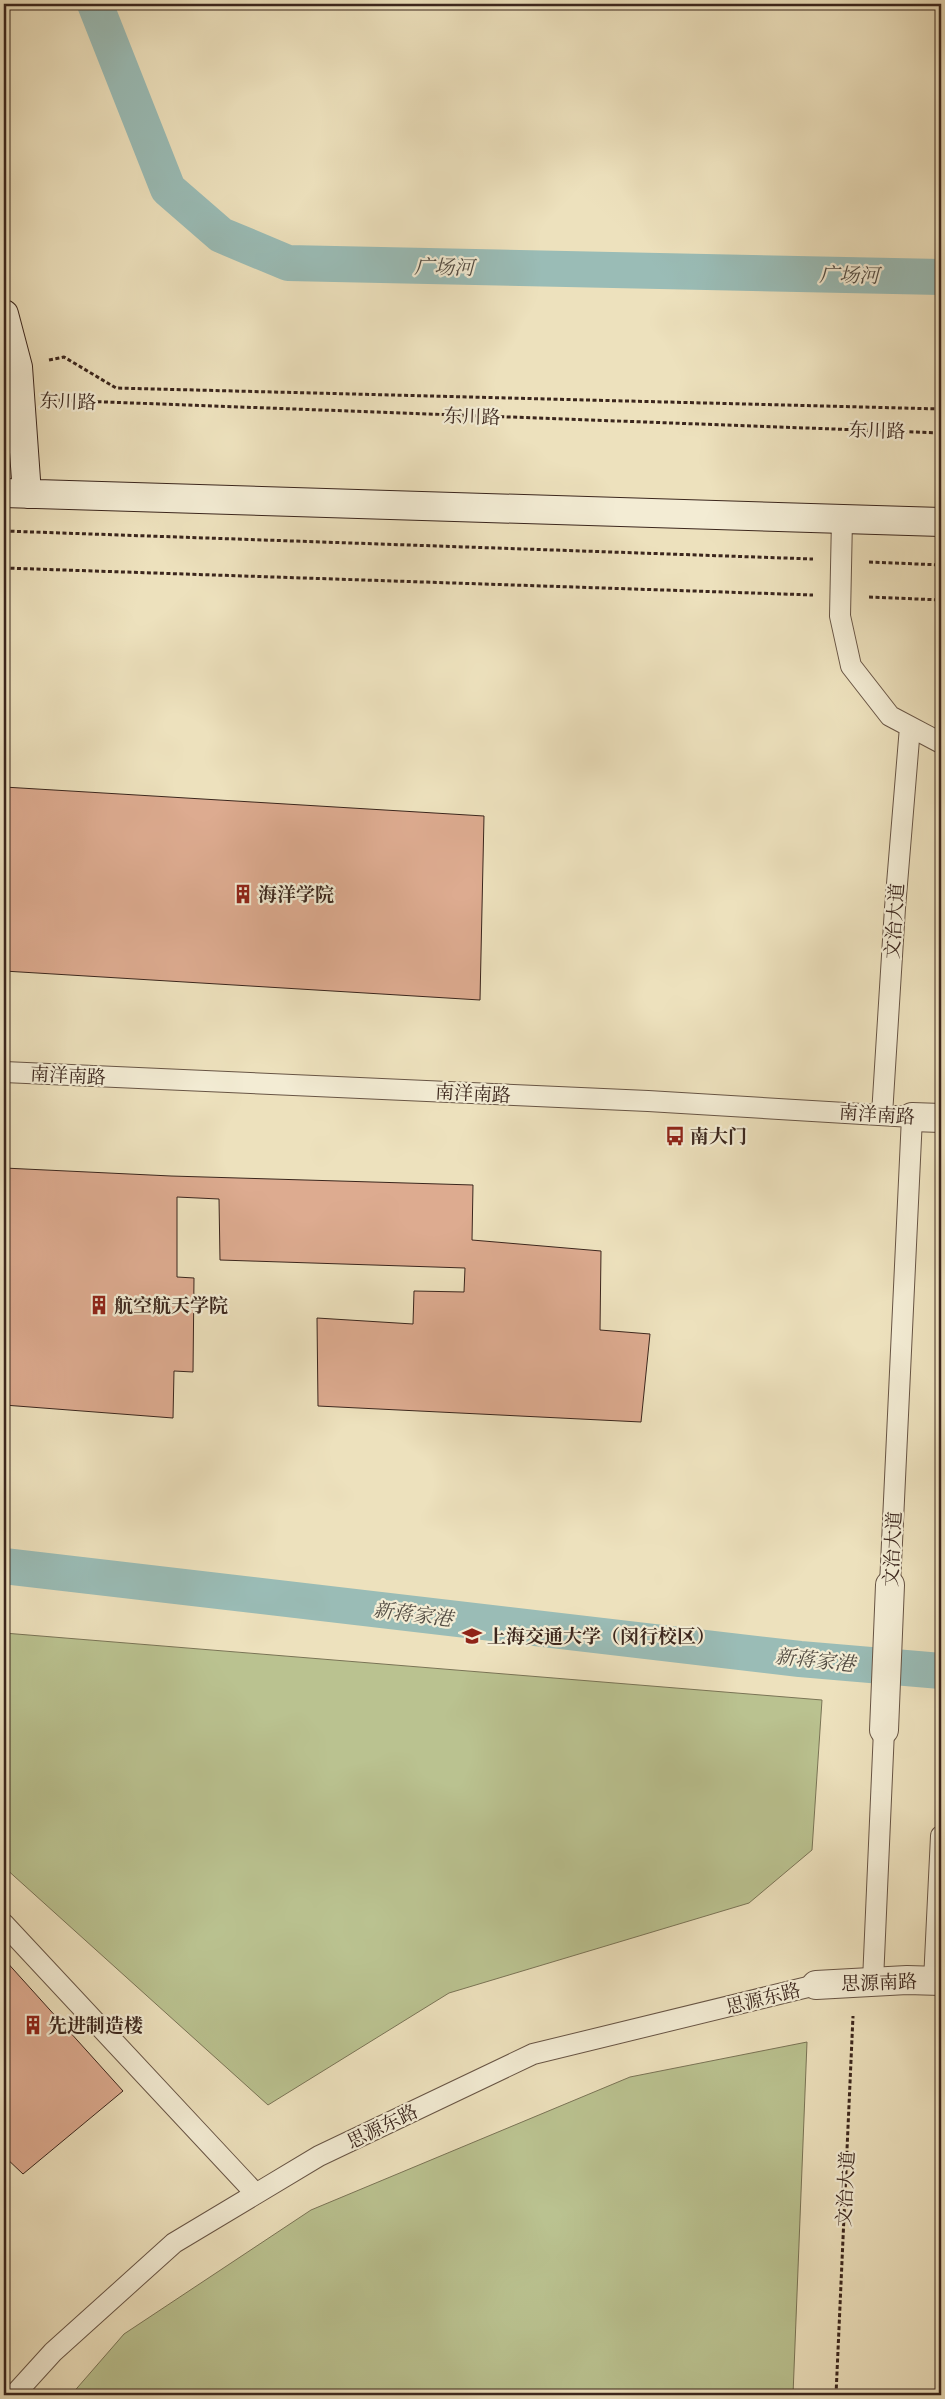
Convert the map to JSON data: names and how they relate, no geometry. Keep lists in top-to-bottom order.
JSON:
{
  "streets": {
    "main road": ["文治大道", "南洋南路", "思源南路"],
    "lane": ["思源东路"],
    "path": ["东川路"]
  },
  "crossings": [
    ["文治大道", "南洋南路"],
    ["文治大道", "思源南路"],
    ["思源南路", "思源东路"]
  ],
  "water": ["广场河", "新蒋家港"],
  "places": {
    "building": ["海洋学院", "航空航天学院", "先进制造楼"],
    "bus stop": ["南大门"],
    "school or university": ["上海交通大学（闵行校区）"]
  }
}
